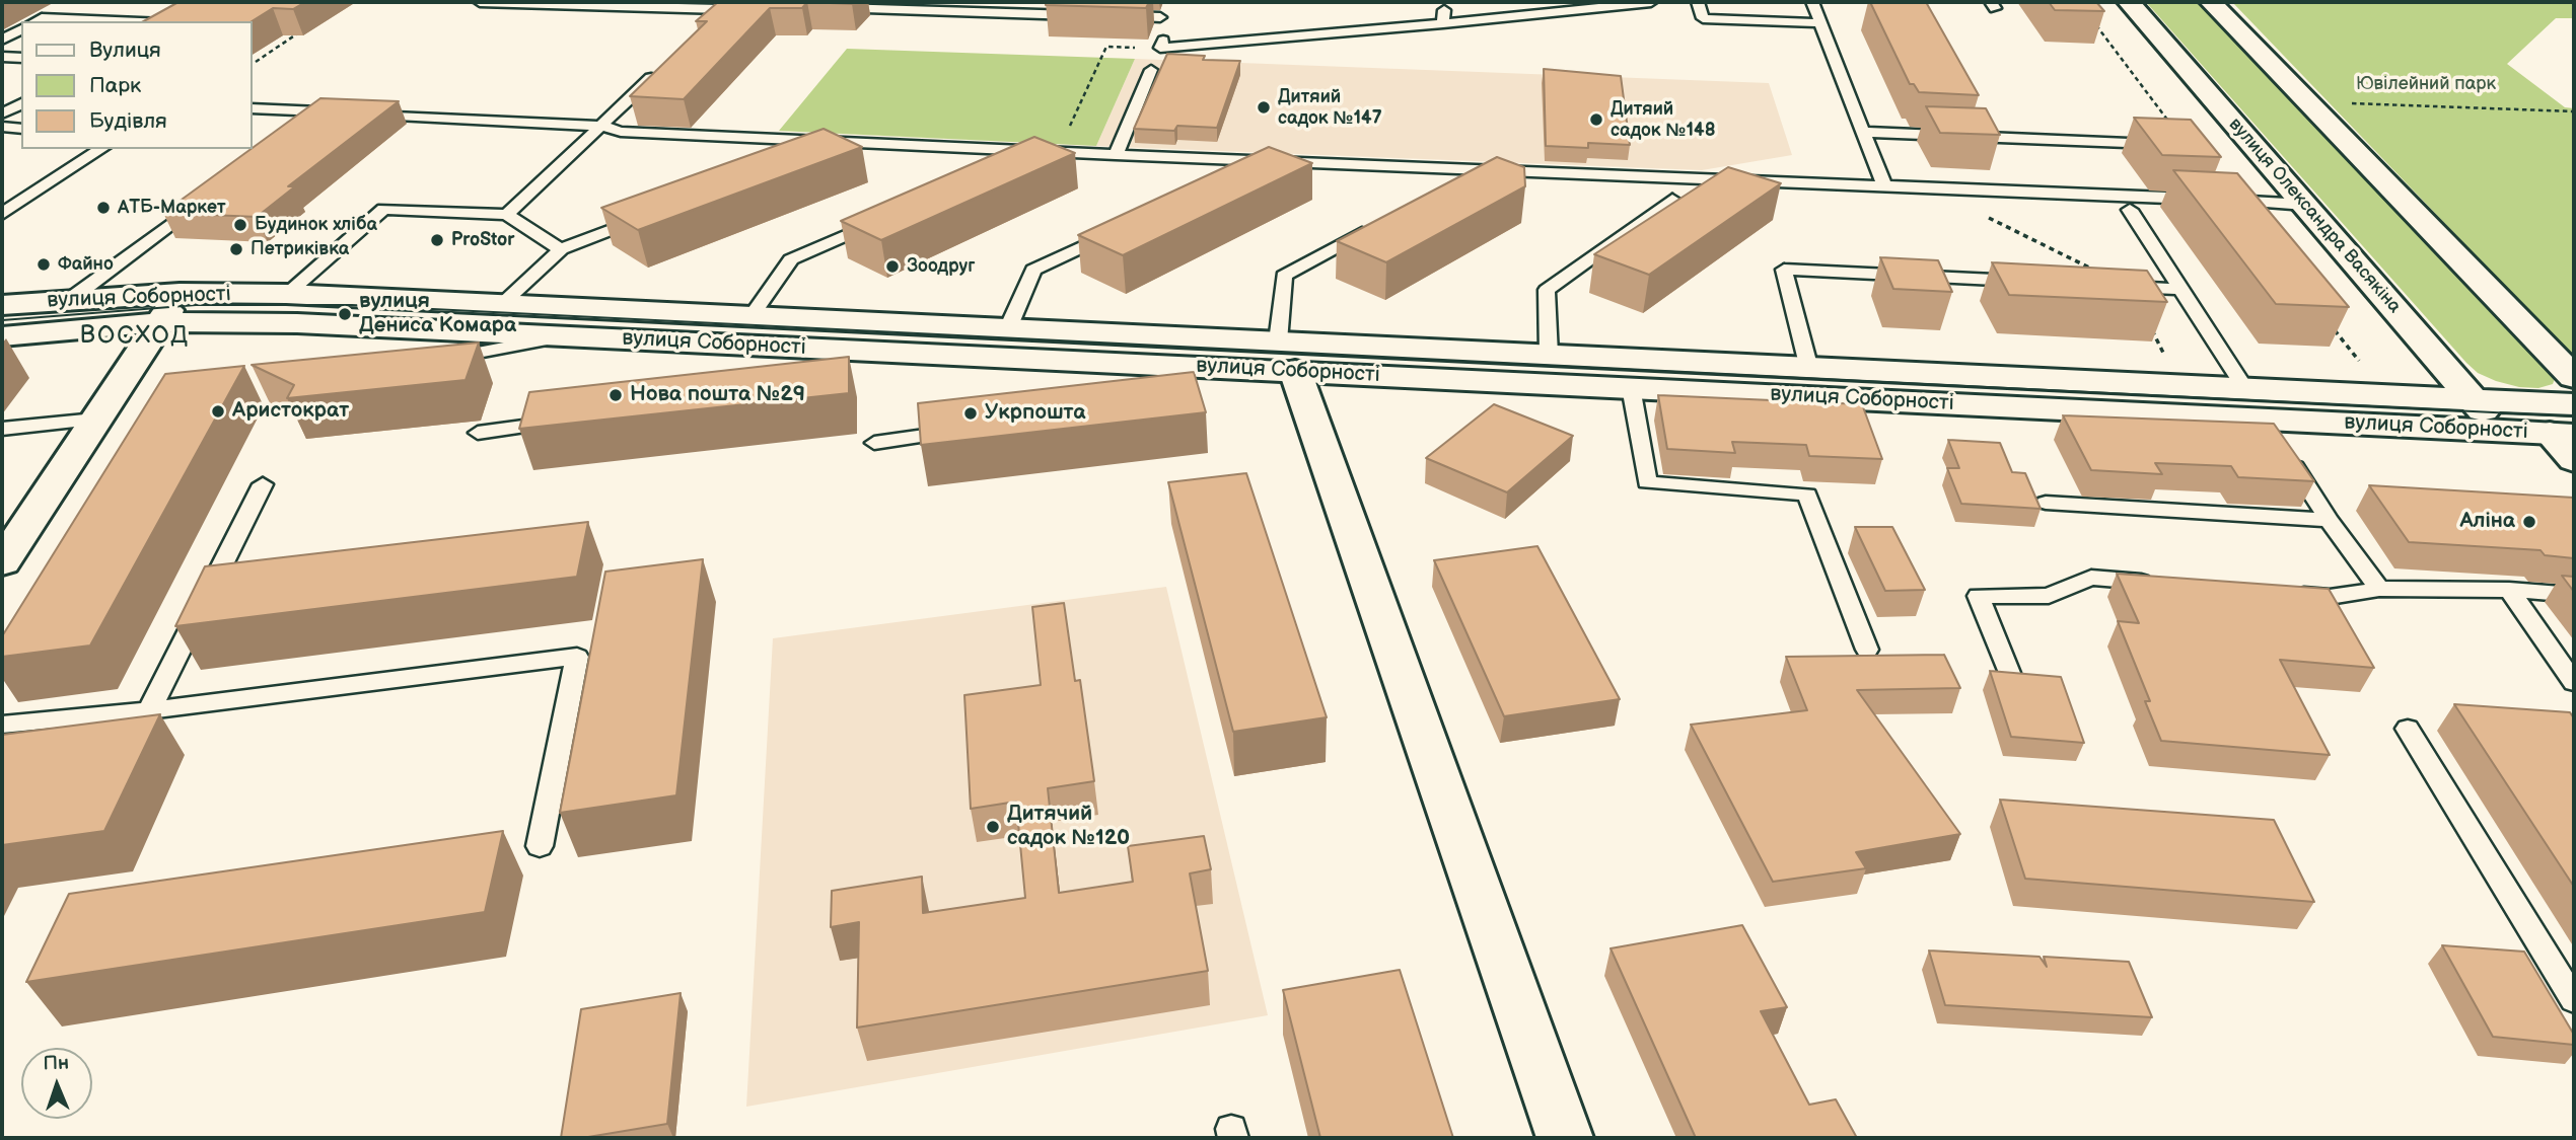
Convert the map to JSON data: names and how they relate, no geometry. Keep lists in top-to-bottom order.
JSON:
{
  "streets": {
    "main road": ["вулиця Олександра Васякіна", "вулиця Соборності"]
  },
  "crossings": [
    ["вулиця Олександра Васякіна", "вулиця Соборності"]
  ],
  "districts": ["ВОСХОД"],
  "parks": ["Ювілейний парк"],
  "places": [
    "Дитяий садок №147",
    "Дитяий садок №148",
    "АТБ-Маркет",
    "Будинок хліба",
    "ProStor",
    "Петриківка",
    "Файно",
    "Зоодруг",
    "вулиця Дениса Комара",
    "Нова пошта №29",
    "Аристократ",
    "Укрпошта",
    "Аліна",
    "Дитячий садок №120"
  ],
  "legend": ["Вулиця", "Парк", "Будівля"],
  "north": "top"
}
